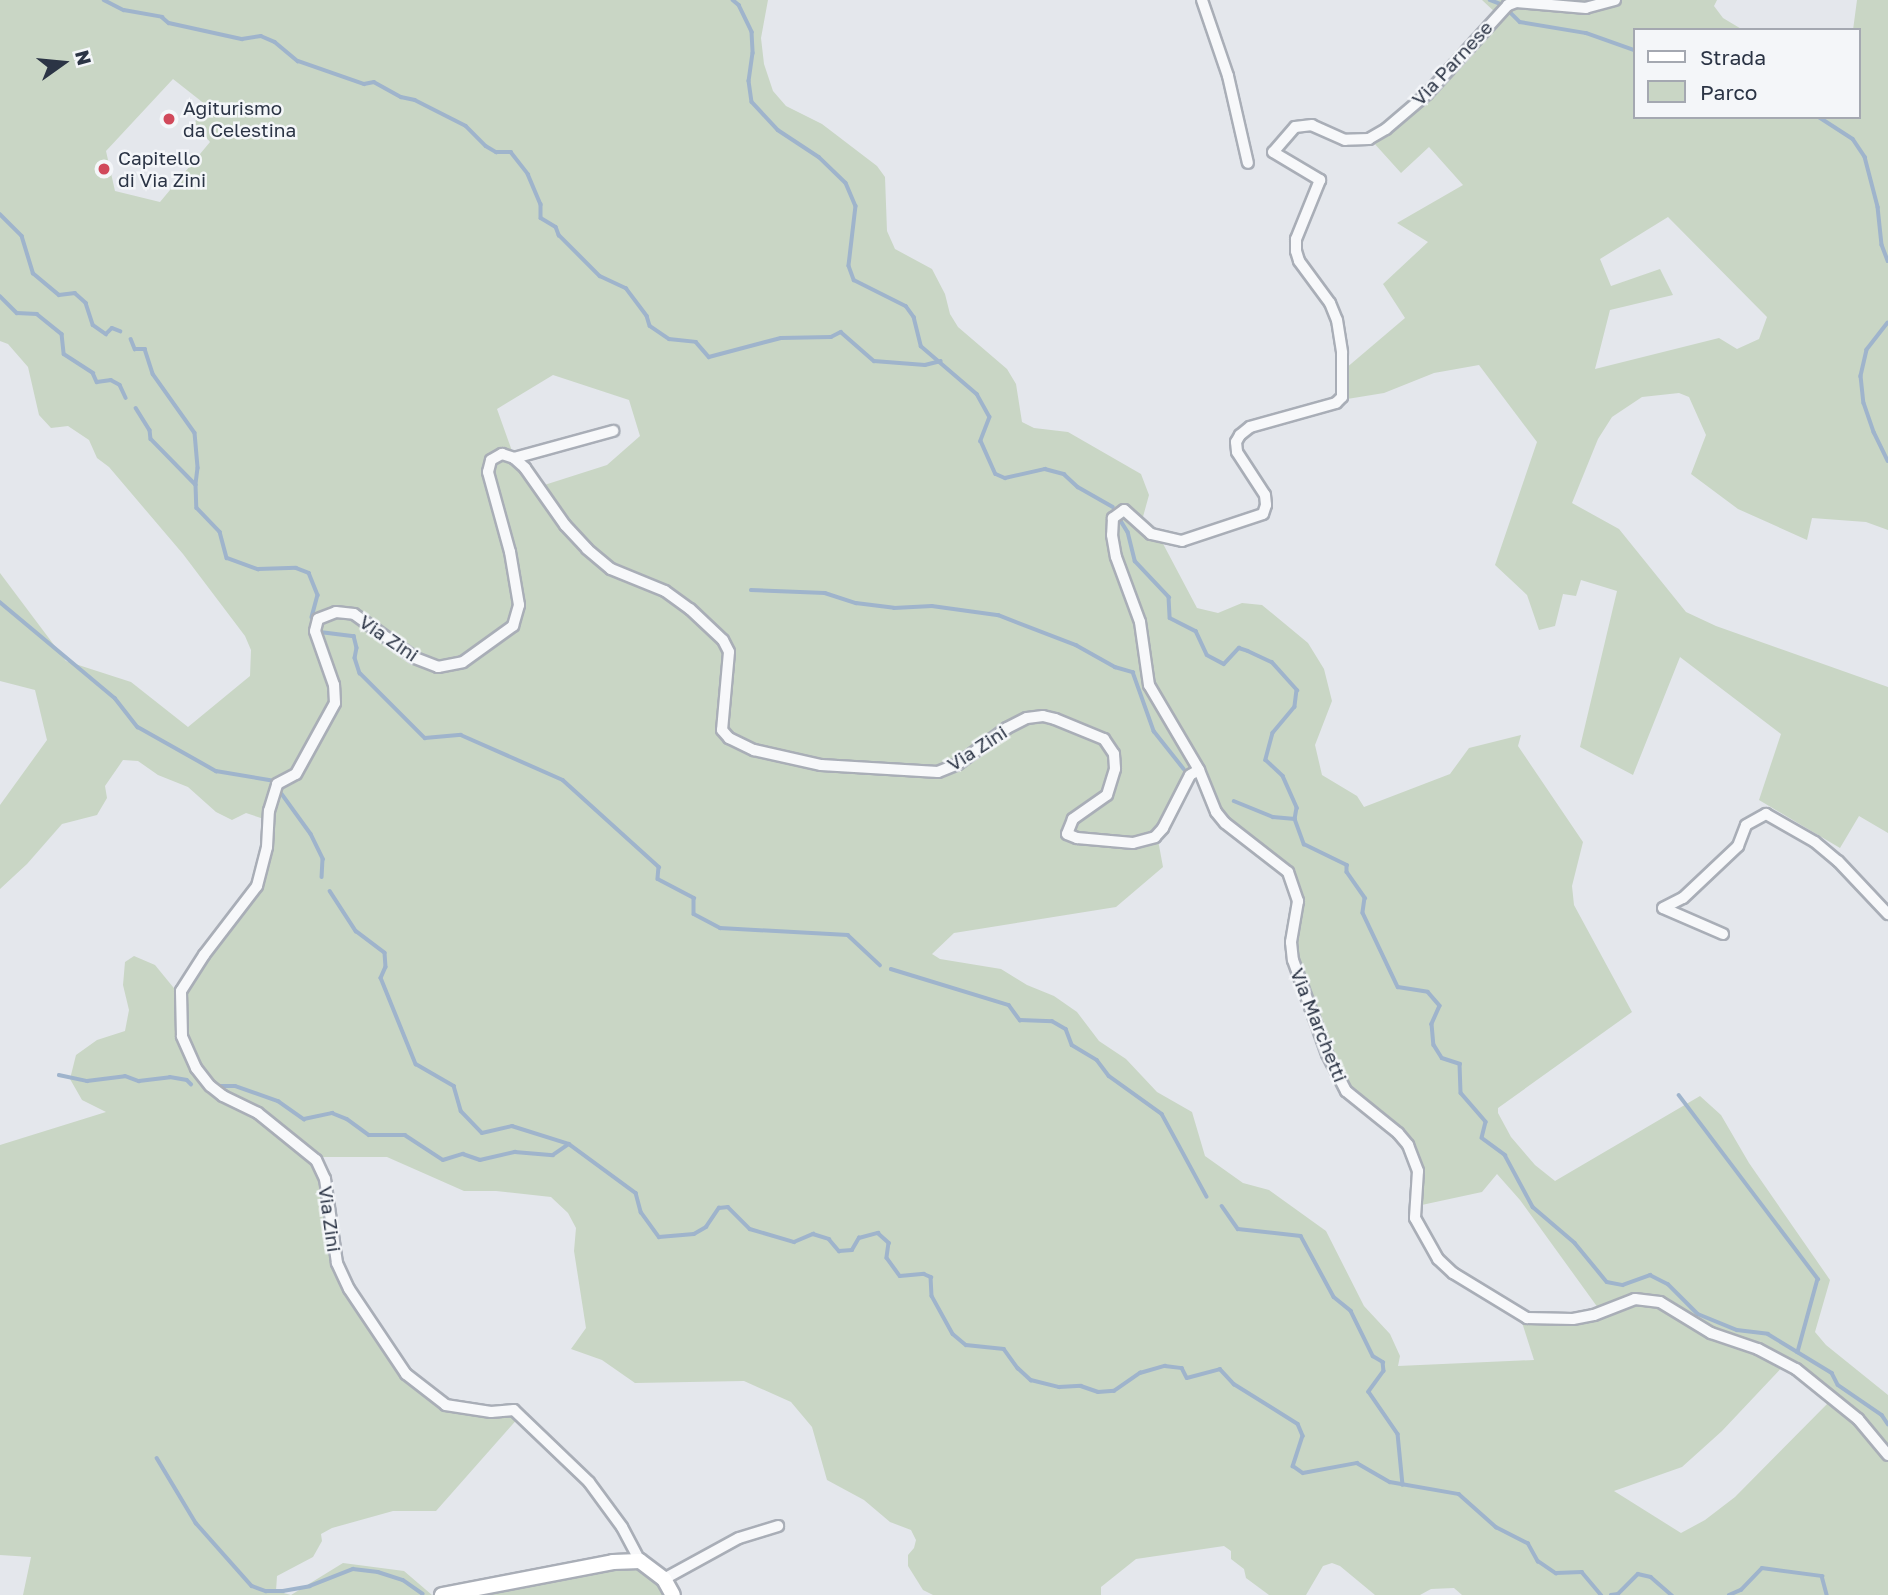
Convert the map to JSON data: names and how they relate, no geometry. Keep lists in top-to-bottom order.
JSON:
{
  "streets": {
    "street": ["Via Parnese", "Via Zini", "Via Marchetti"]
  },
  "crossings": [
    ["Via Parnese", "Via Marchetti"],
    ["Via Zini", "Via Marchetti"]
  ],
  "places": ["Agiturismo da Celestina", "Capitello di Via Zini"],
  "legend": ["Strada", "Parco"],
  "north": "right"
}
